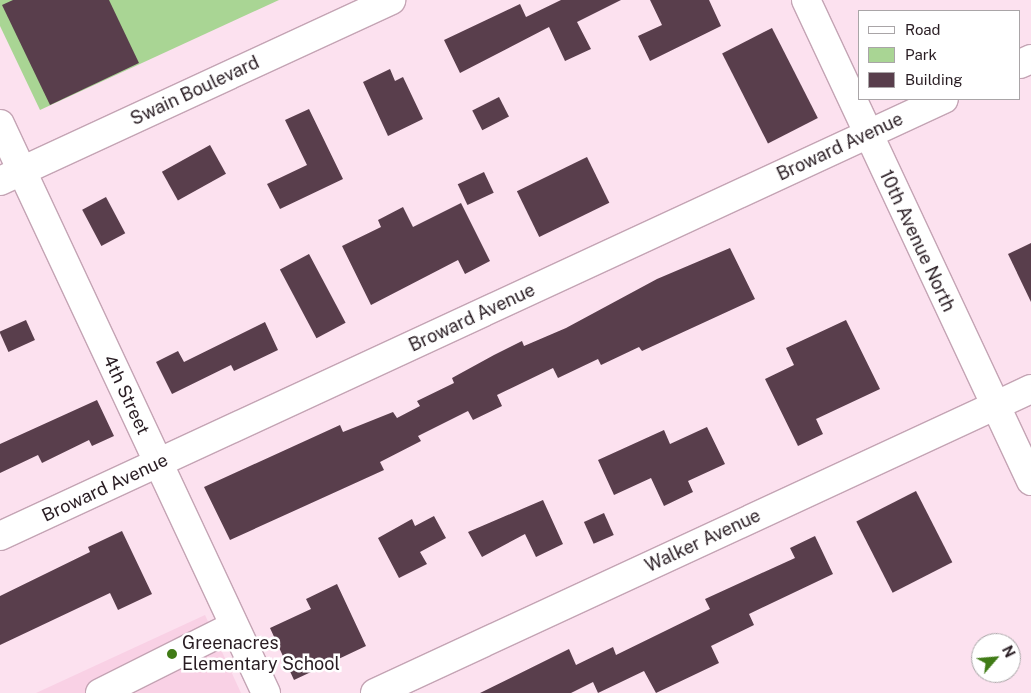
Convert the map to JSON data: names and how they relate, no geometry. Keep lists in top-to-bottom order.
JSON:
{
  "streets": {
    "street": [
      "Swain Boulevard",
      "Broward Avenue",
      "10th Avenue North",
      "4th Street",
      "Walker Avenue"
    ]
  },
  "crossings": [
    ["Swain Boulevard", "4th Street"],
    ["Broward Avenue", "10th Avenue North"],
    ["Broward Avenue", "4th Street"],
    ["10th Avenue North", "Walker Avenue"]
  ],
  "places": ["Greenacres Elementary School"],
  "legend": ["Road", "Park", "Building"],
  "north": "top right"
}
